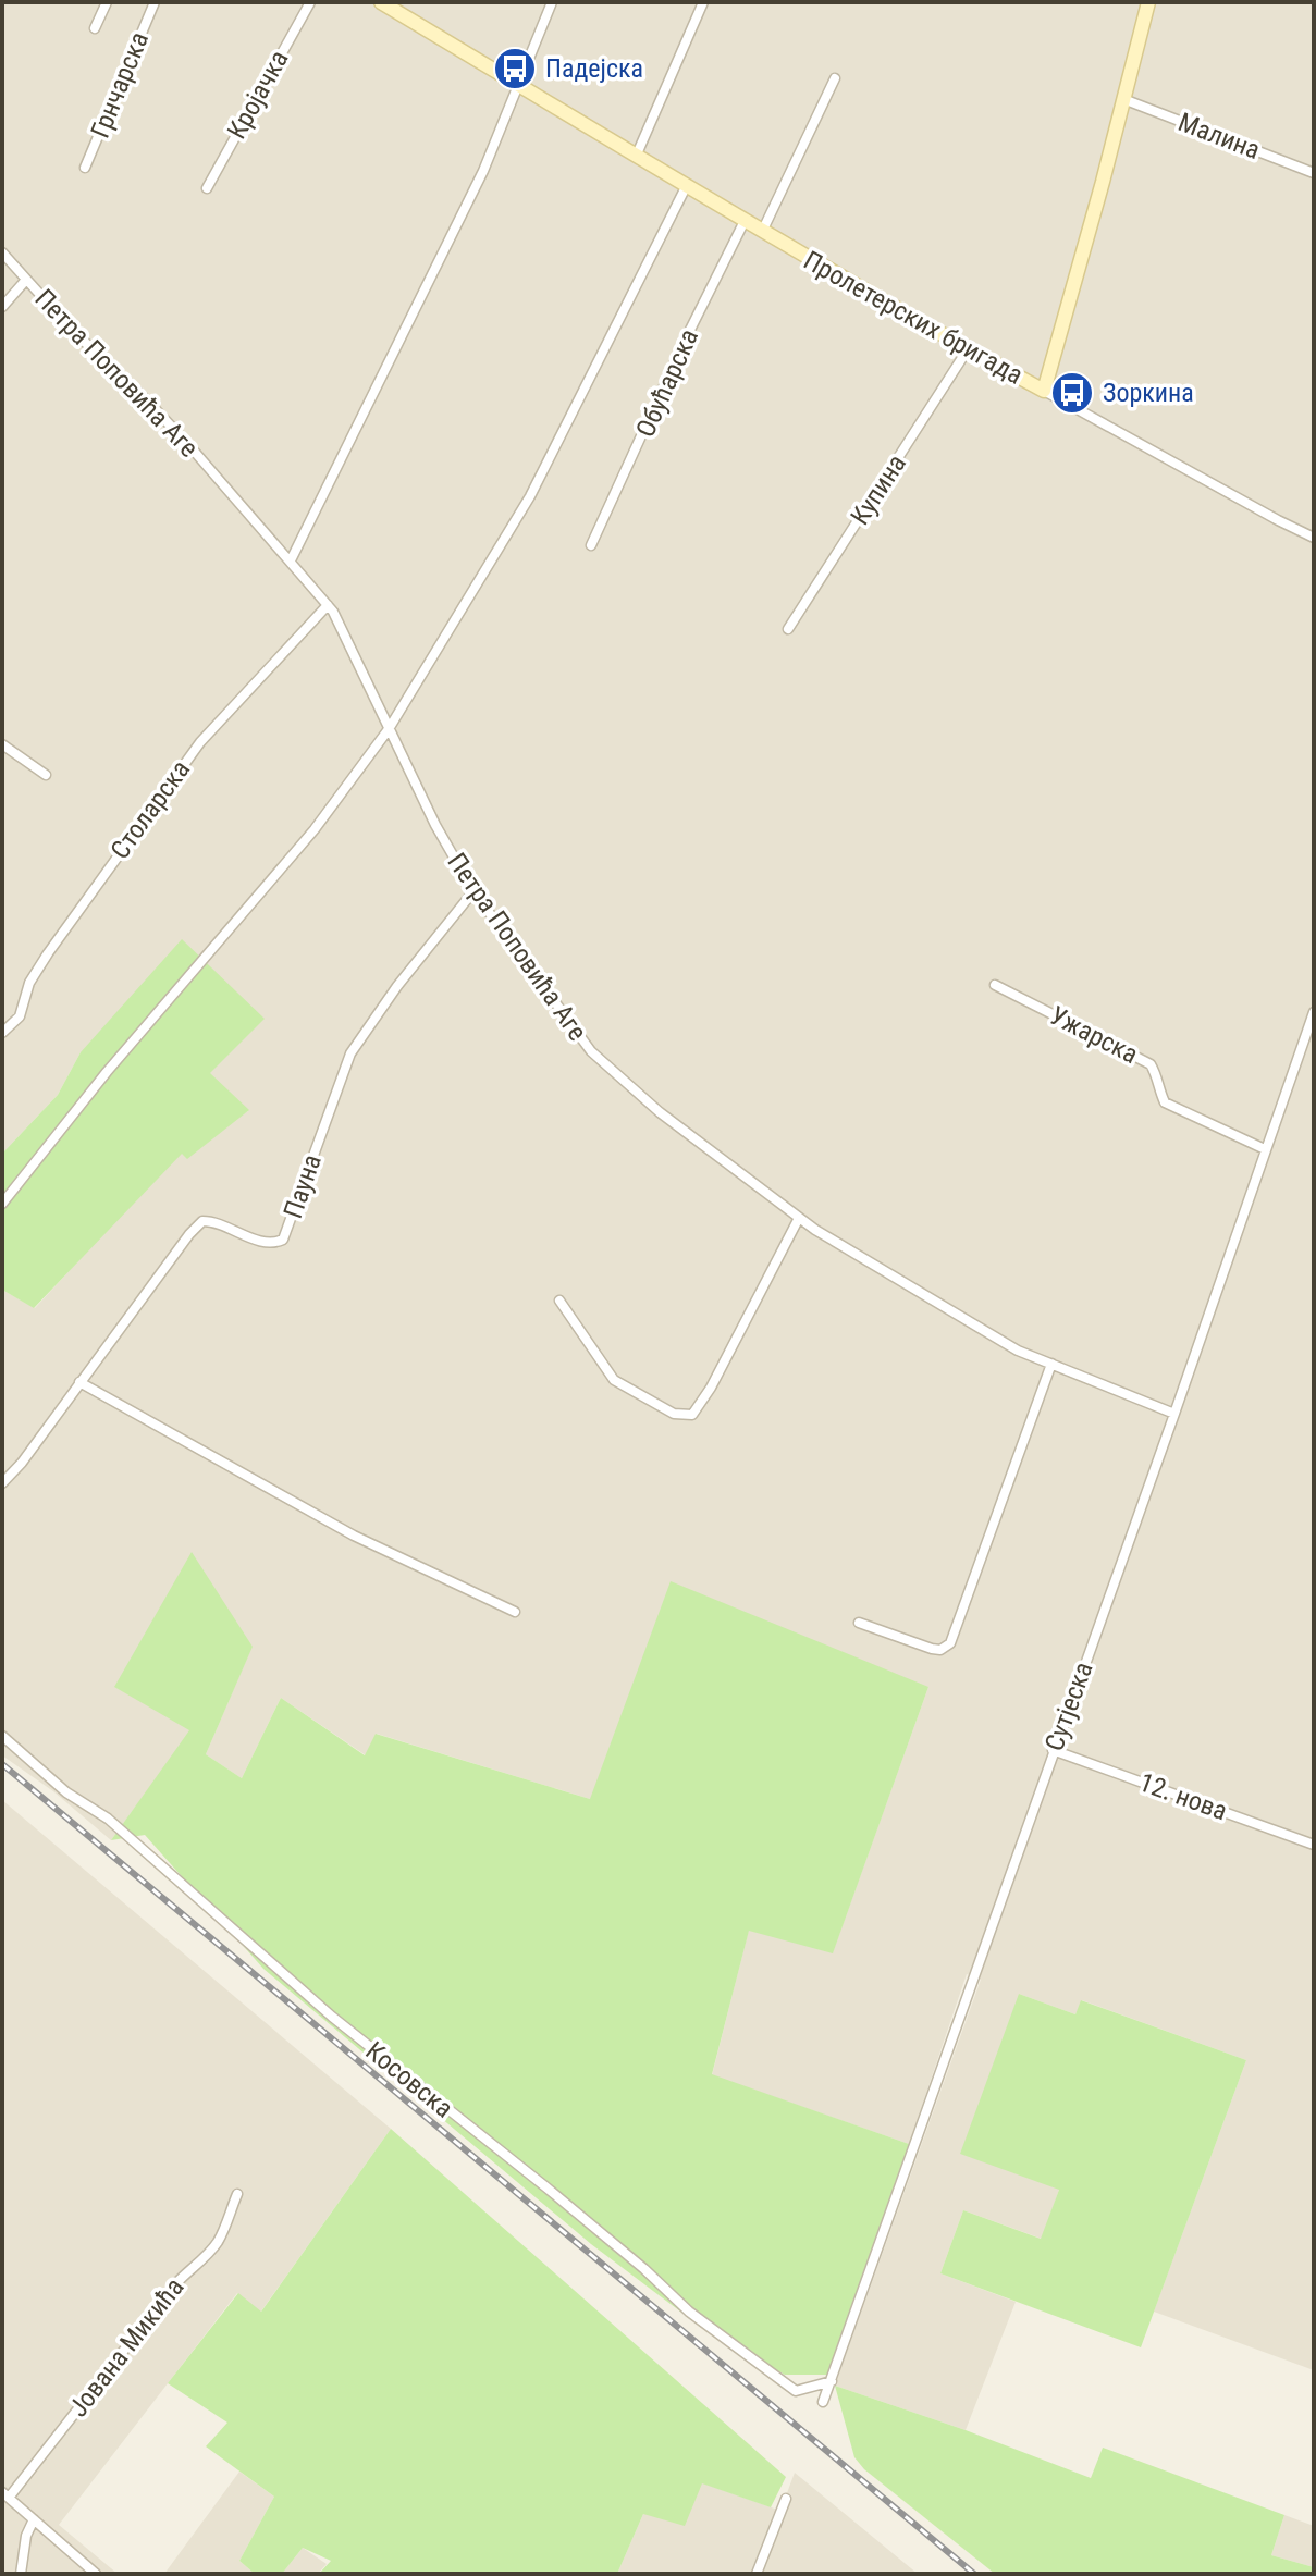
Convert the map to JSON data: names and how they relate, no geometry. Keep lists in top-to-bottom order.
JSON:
{
  "streets": {
    "street": [
      "Грнчарска",
      "Кројачка",
      "Малина",
      "Пролетерских бригада",
      "Петра Поповића Аге",
      "Обућарска",
      "Купина",
      "Столарска",
      "Ужарска",
      "Пауна",
      "Сутјеска",
      "12. нова",
      "Косовска",
      "Јована Микића"
    ]
  },
  "crossings": [
    ["Пролетерских бригада", "Обућарска"],
    ["Пролетерских бригада", "Купина"],
    ["Петра Поповића Аге", "Столарска"],
    ["Петра Поповића Аге", "Пауна"],
    ["Петра Поповића Аге", "Сутјеска"],
    ["Ужарска", "Сутјеска"],
    ["Сутјеска", "12. нова"],
    ["Сутјеска", "Косовска"]
  ],
  "places": {
    "bus stop": ["Падејска", "Зоркина"]
  }
}
